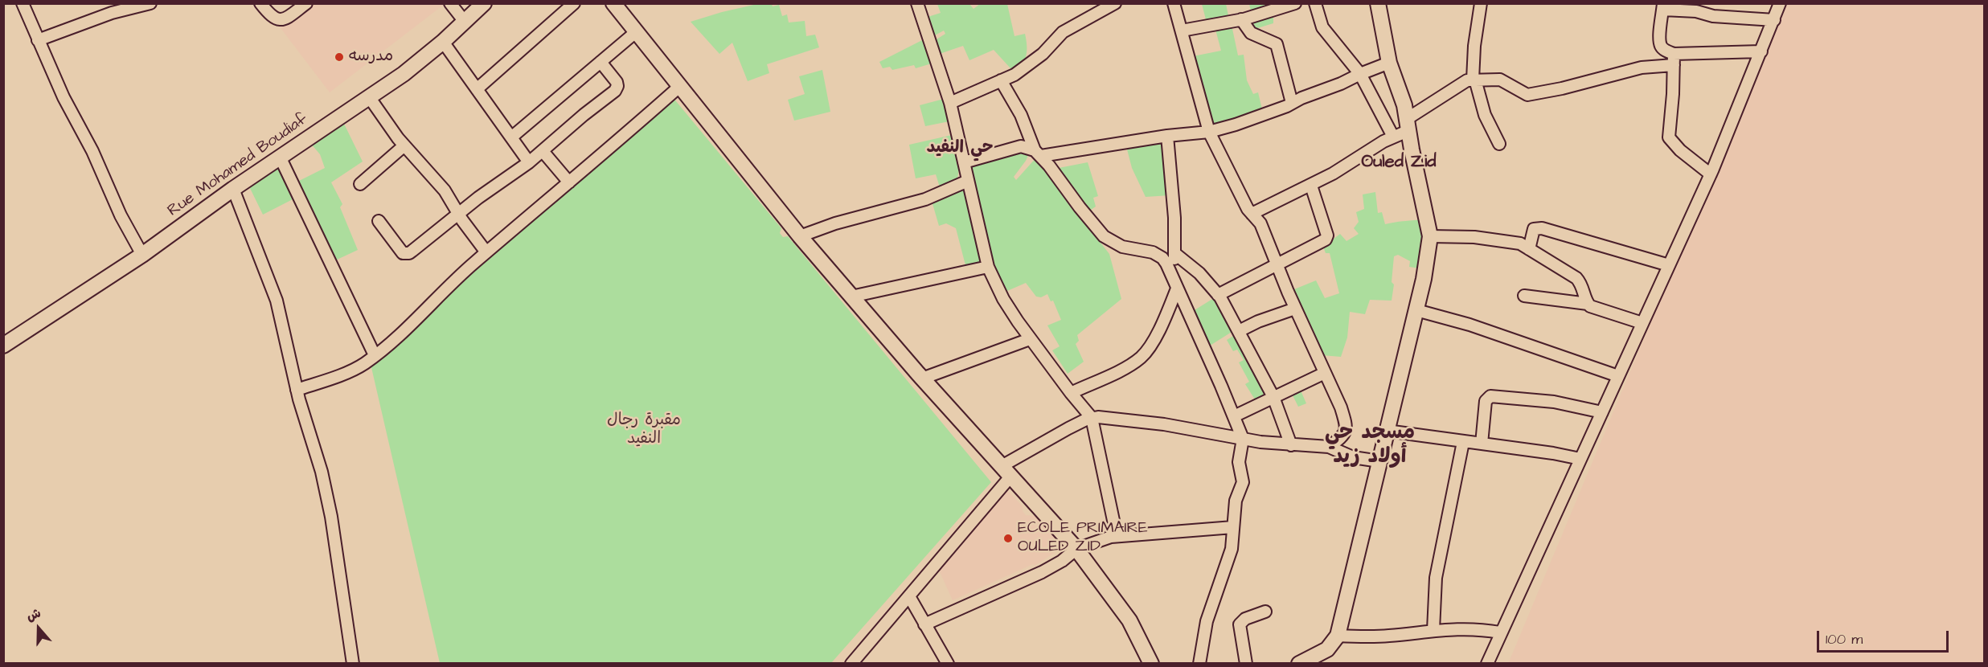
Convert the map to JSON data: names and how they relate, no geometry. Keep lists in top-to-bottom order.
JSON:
{
  "streets": {
    "street": ["Rue Mohamed Boudiaf"]
  },
  "districts": ["حي النفيد", "Ouled Zid", "مسجد حي أولاد زيد"],
  "parks": ["مقبرة رجال النفيد"],
  "places": ["مدرسه", "ECOLE PRIMAIRE OULED ZID"],
  "scale_bar": "100 m",
  "north": "top"
}
